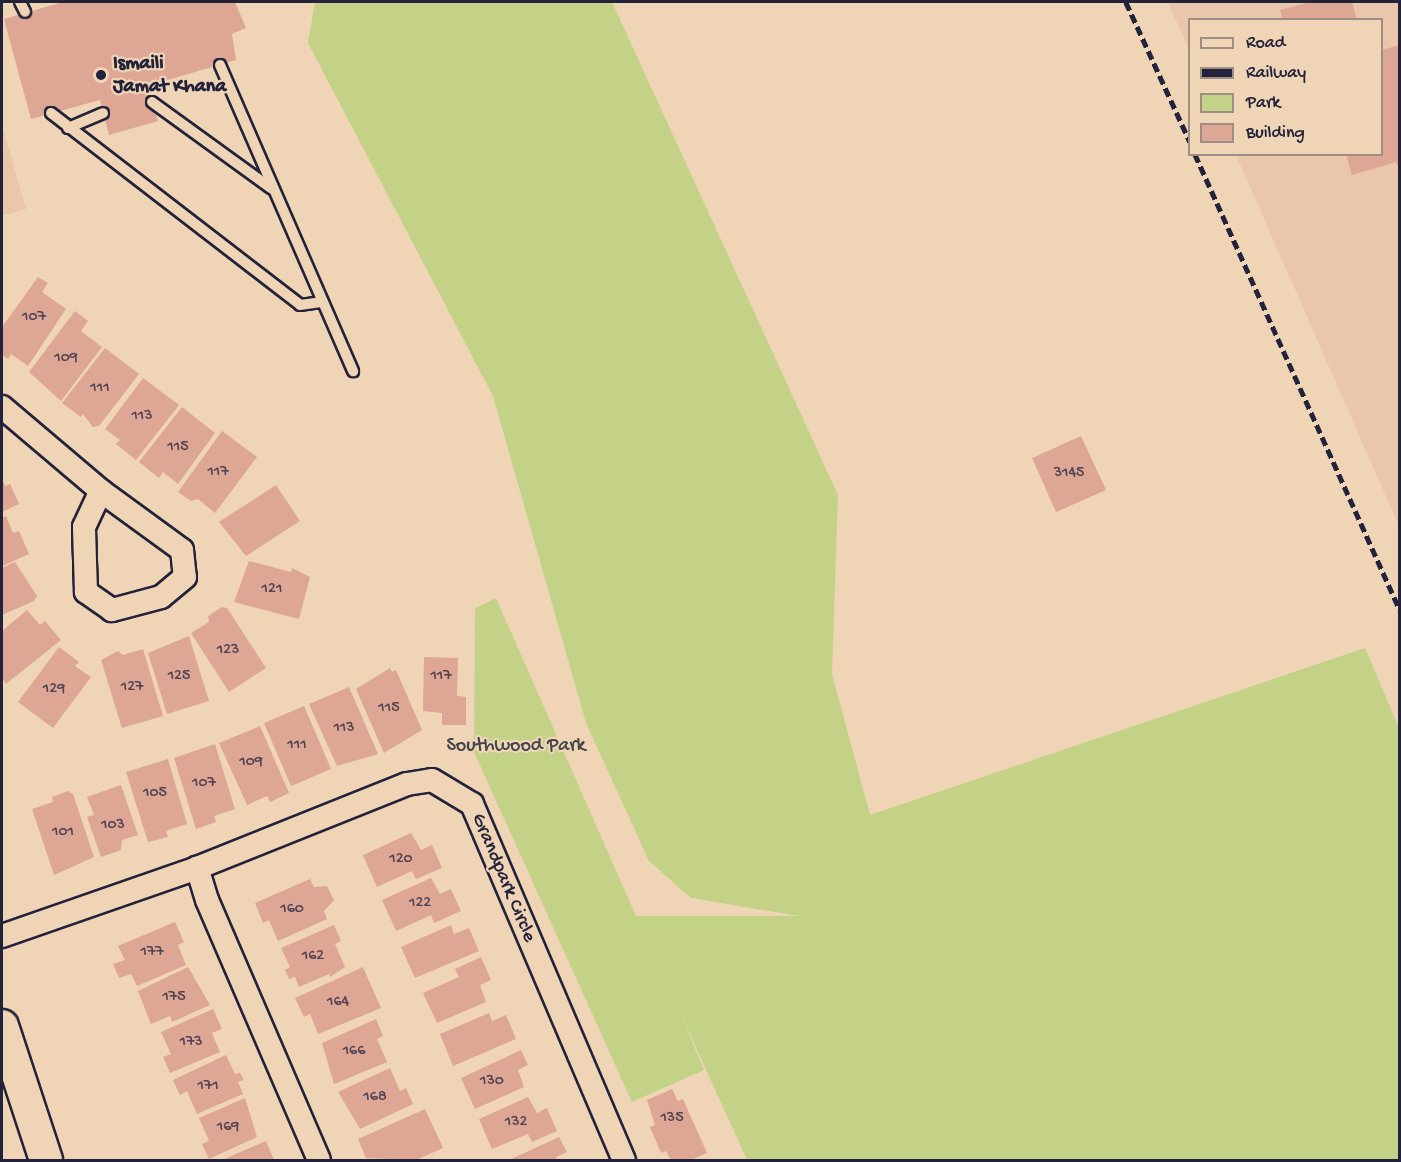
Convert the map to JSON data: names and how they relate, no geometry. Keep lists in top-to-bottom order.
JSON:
{
  "streets": {
    "street": ["Grandpark Circle"]
  },
  "parks": ["Southwood Park"],
  "places": ["Ismaili Jamat Khana"],
  "house_numbers": [
    "107",
    "109",
    "111",
    "113",
    "115",
    "117",
    "3145",
    "121",
    "123",
    "125",
    "117",
    "127",
    "129",
    "115",
    "113",
    "111",
    "109",
    "107",
    "105",
    "103",
    "101",
    "120",
    "122",
    "160",
    "177",
    "162",
    "175",
    "164",
    "173",
    "166",
    "130",
    "171",
    "168",
    "135",
    "132",
    "169"
  ],
  "legend": [
    "Road",
    "Railway",
    "Park",
    "Building"
  ]
}
